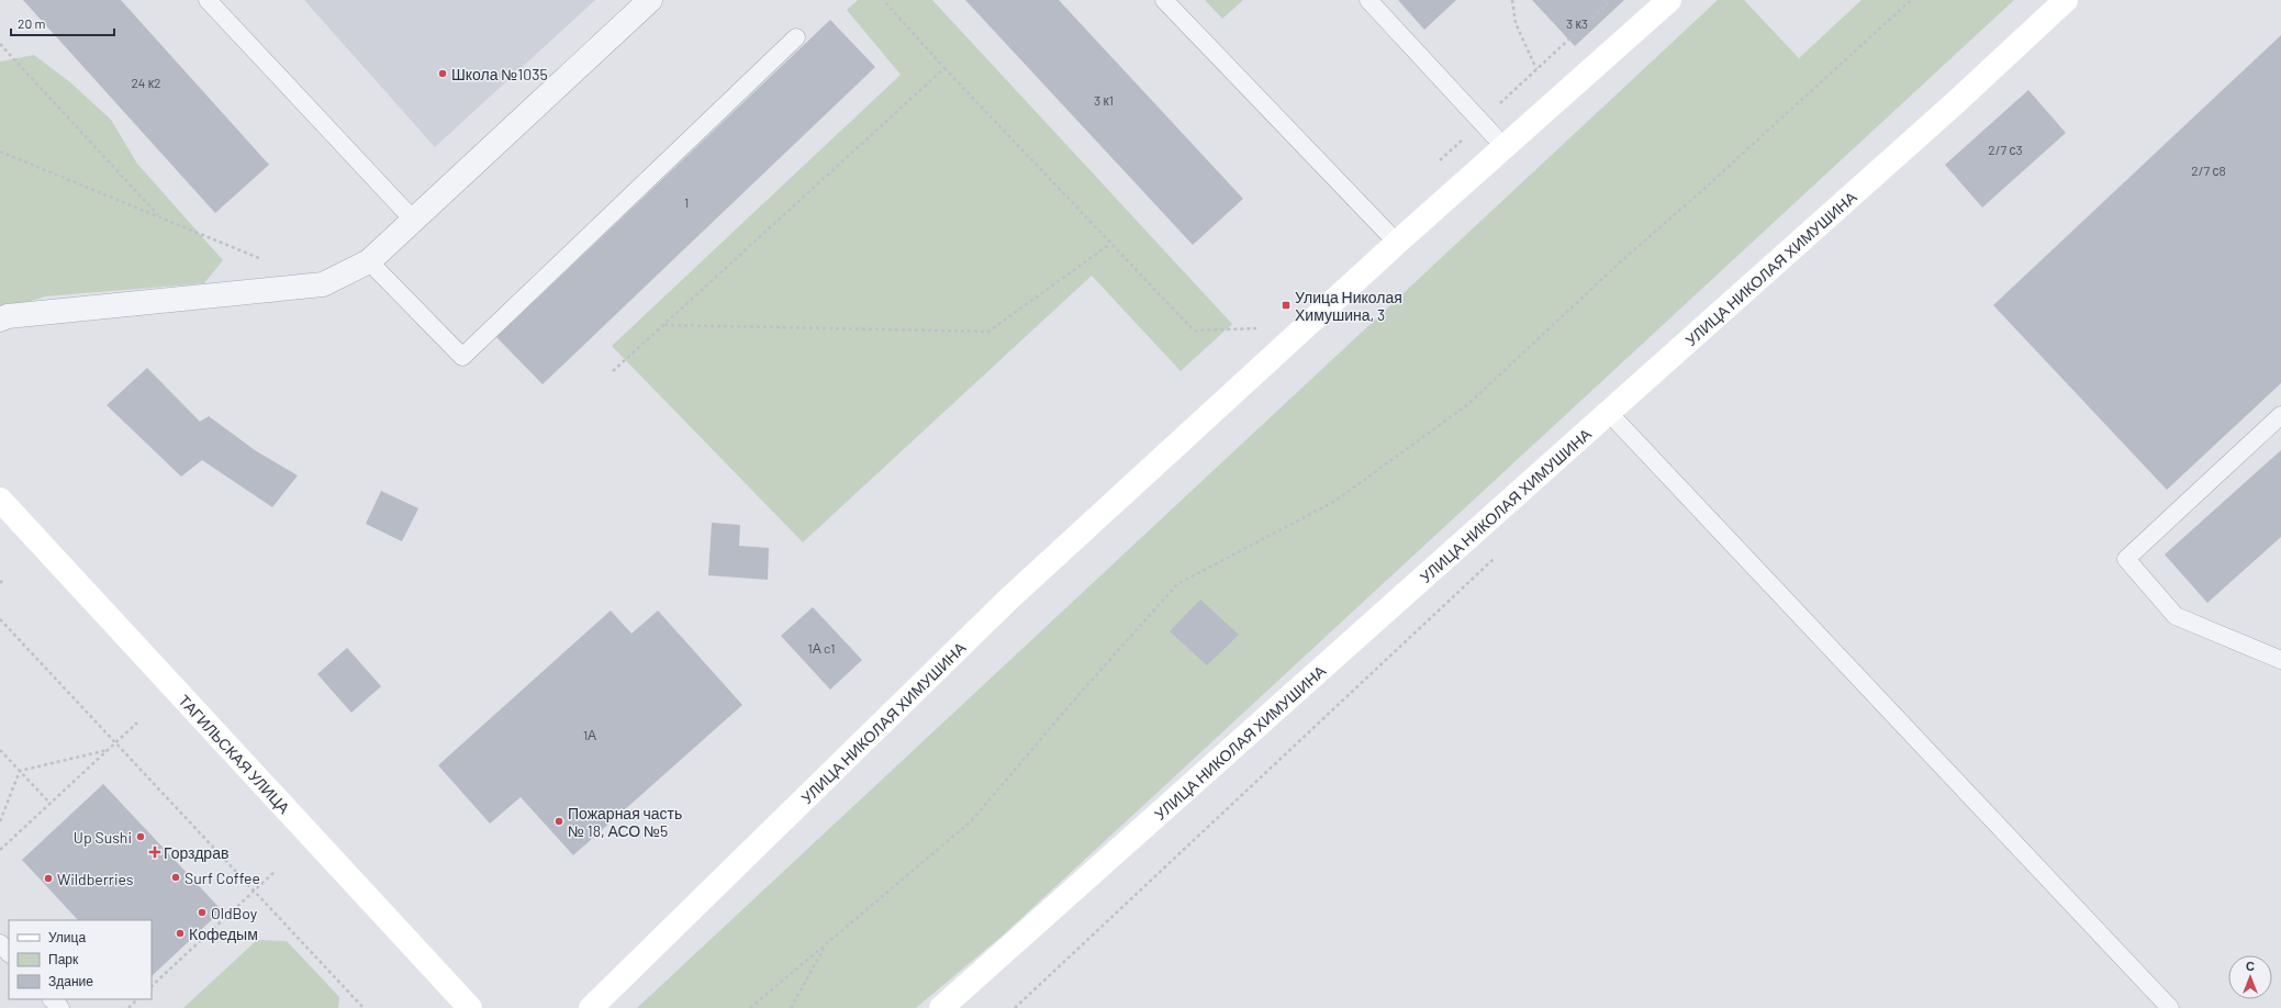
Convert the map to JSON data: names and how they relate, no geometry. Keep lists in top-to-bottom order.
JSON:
{
  "streets": {
    "main road": ["УЛИЦА НИКОЛАЯ ХИМУШИНА", "ТАГИЛЬСКАЯ УЛИЦА"]
  },
  "places": {
    "other": [
      "Школа №1035",
      "Пожарная часть № 18, АСО №5",
      "Up Sushi",
      "Surf Coffee",
      "Wildberries",
      "OldBoy",
      "Кофедым"
    ],
    "transit": ["Улица Николая Химушина, 3"],
    "health": ["Горздрав"]
  },
  "house_numbers": [
    "3 к3",
    "24 к2",
    "3 к1",
    "2/7 с3",
    "2/7 с8",
    "1",
    "1А c1",
    "1А"
  ],
  "legend": ["Улица", "Парк", "Здание"],
  "scale_bar": "20 m",
  "north": "top"
}
